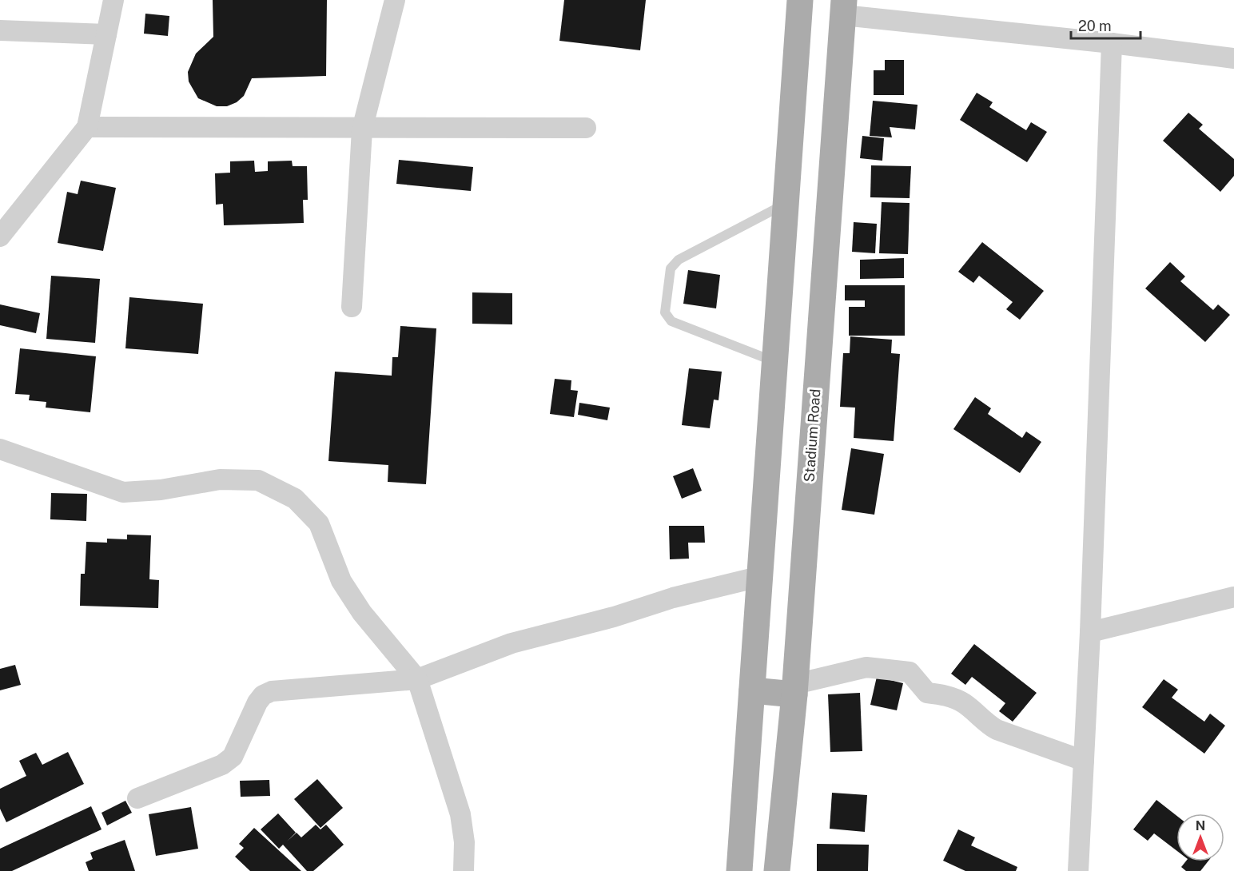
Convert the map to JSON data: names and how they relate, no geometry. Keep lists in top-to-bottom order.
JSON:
{
  "streets": {
    "main road": ["Stadium Road"]
  },
  "scale_bar": "20 m",
  "north": "top"
}
